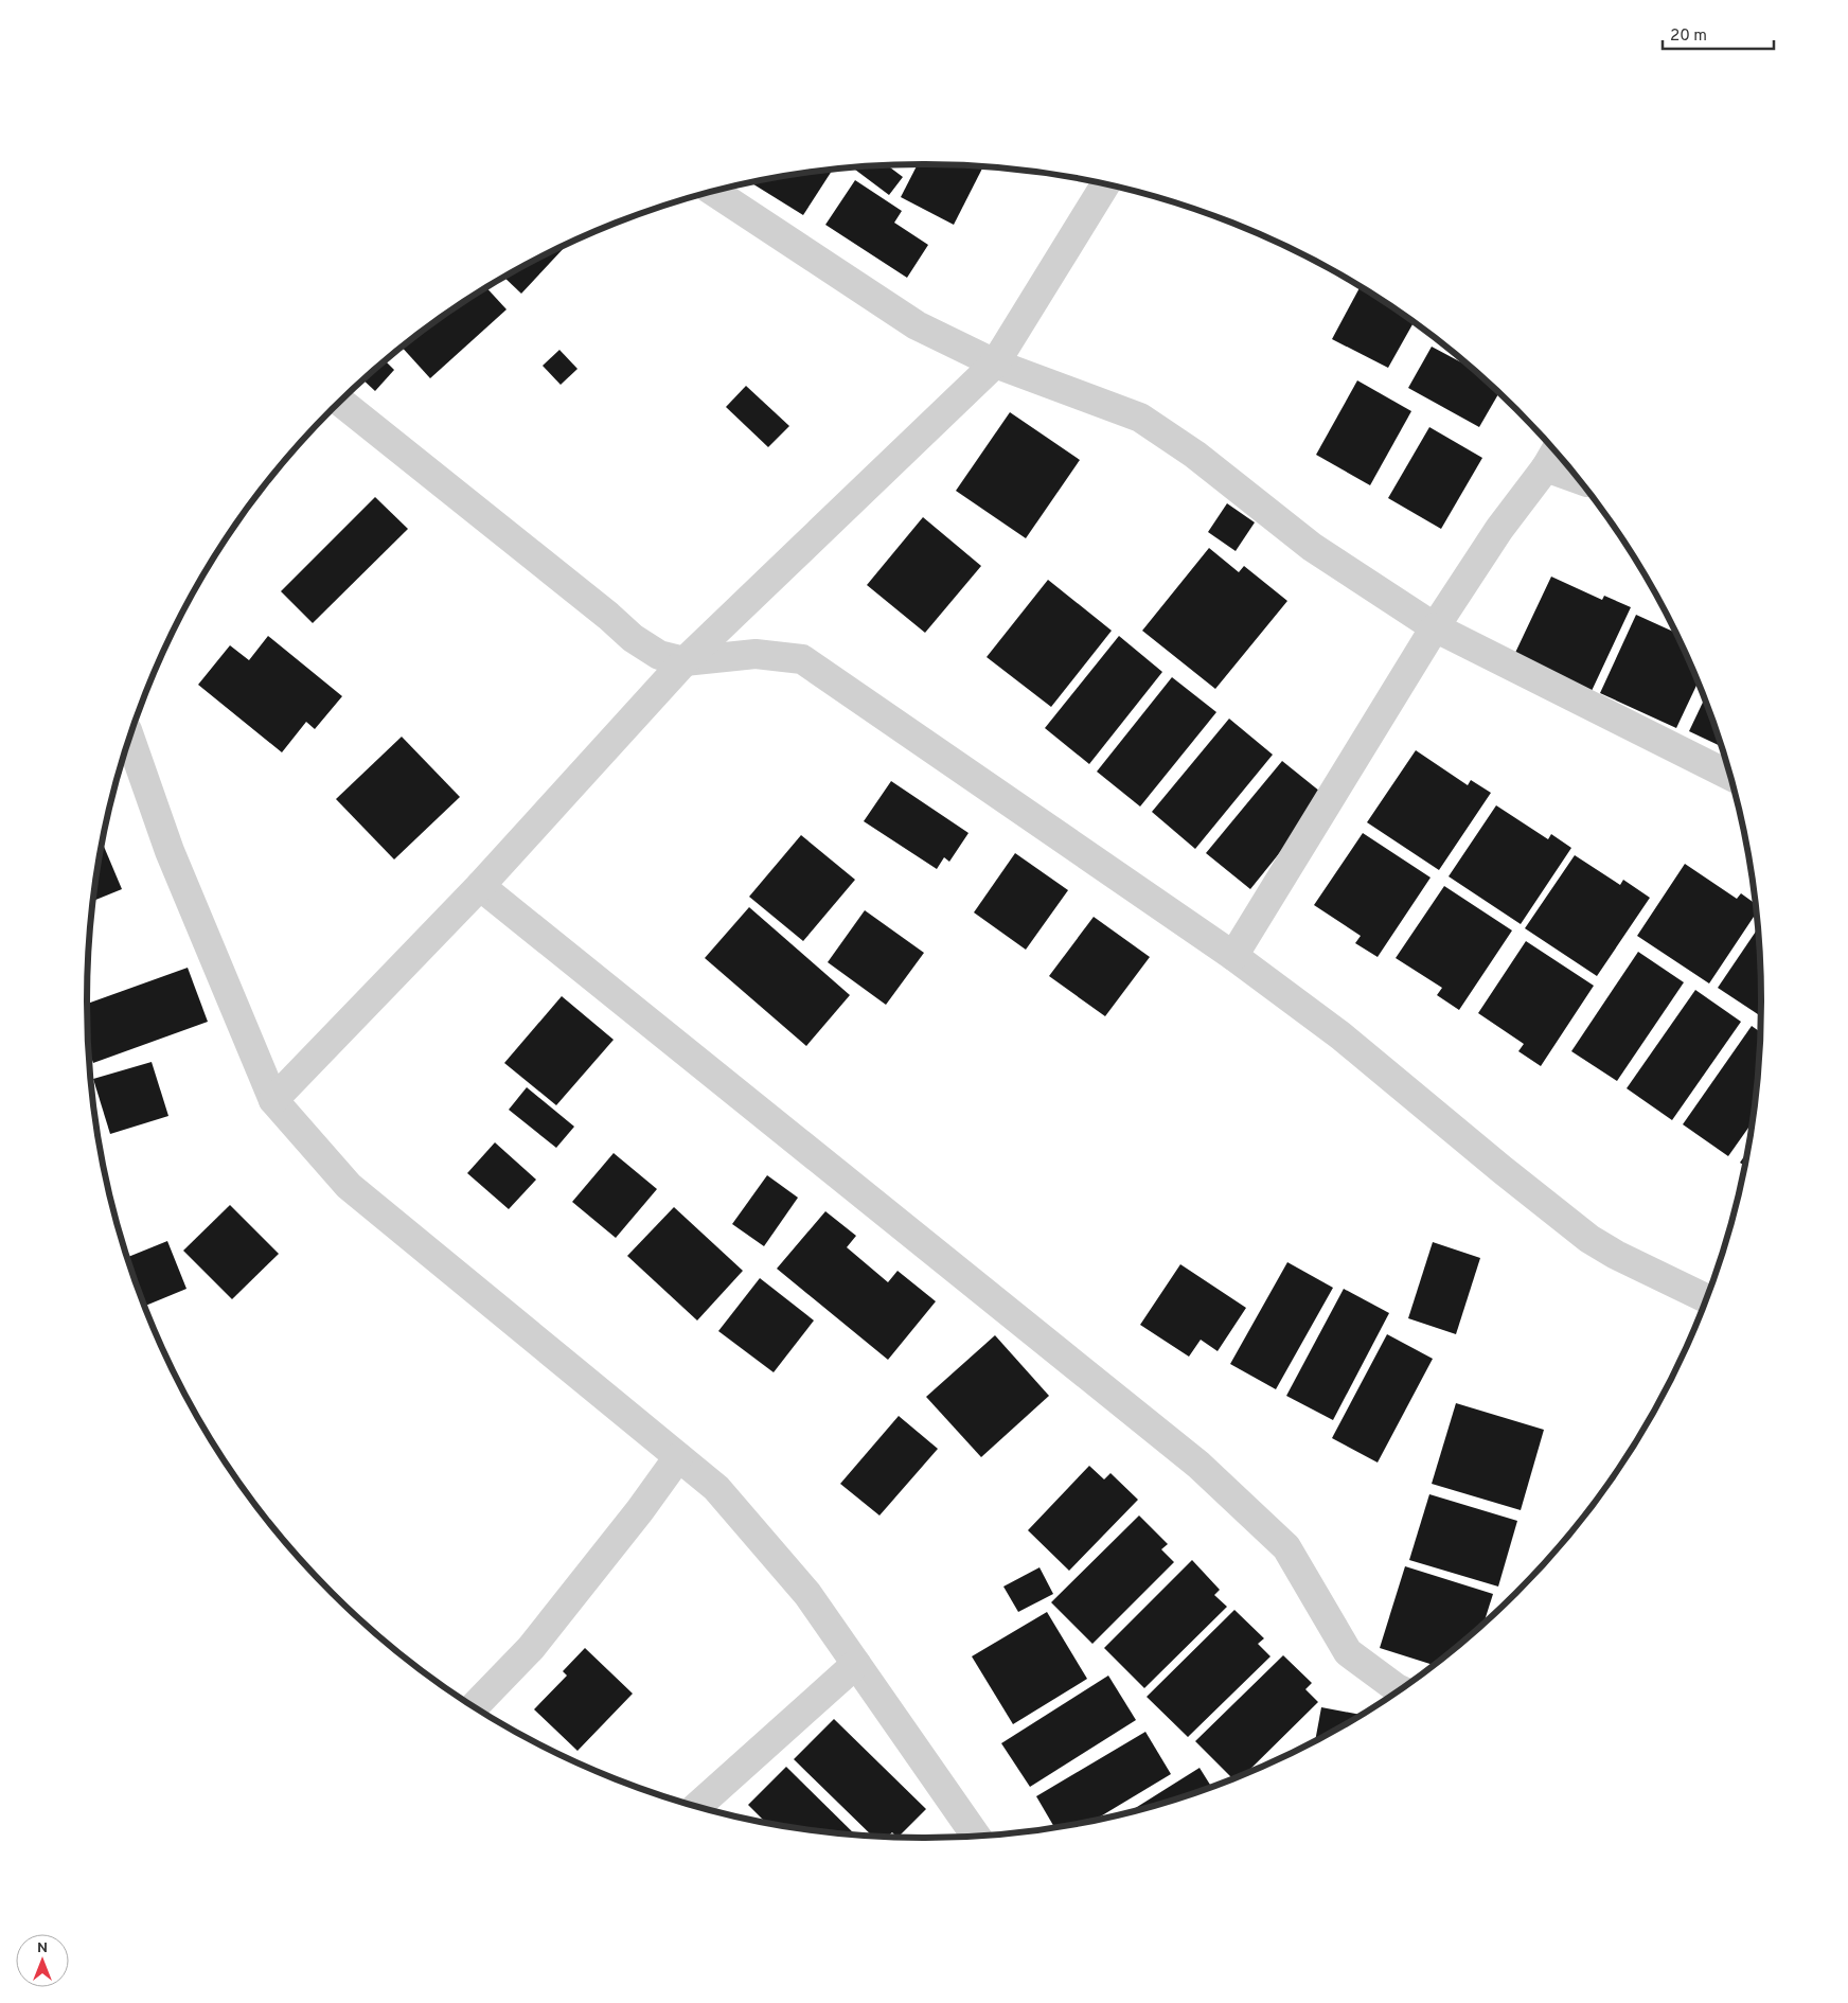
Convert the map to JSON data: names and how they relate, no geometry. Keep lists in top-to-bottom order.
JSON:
{
  "scale_bar": "20 m",
  "north": "top"
}
